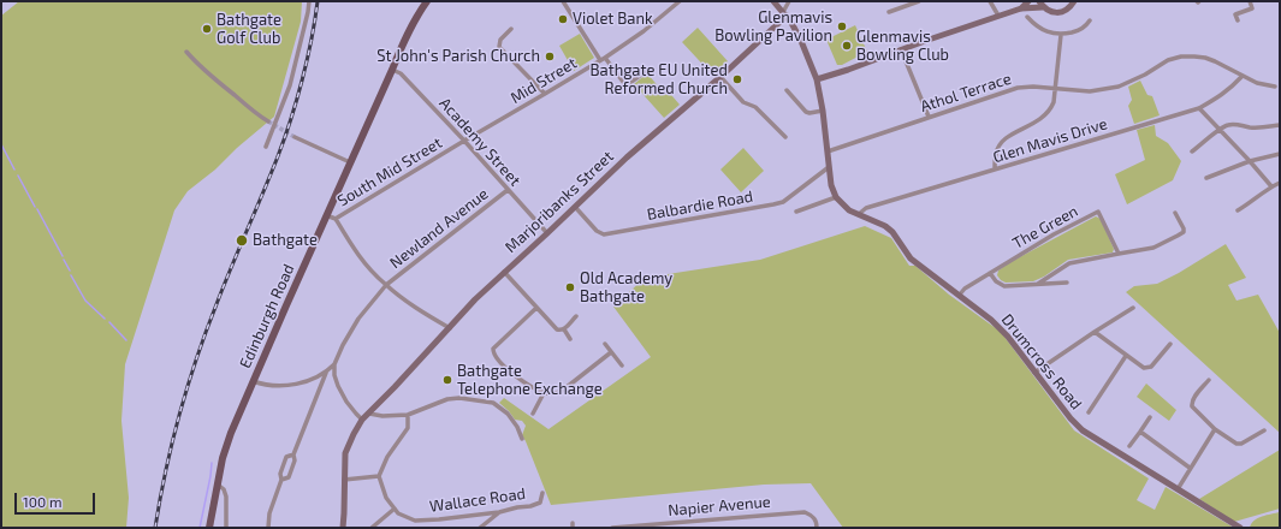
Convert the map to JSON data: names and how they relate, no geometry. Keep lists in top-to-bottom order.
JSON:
{
  "streets": {
    "main road": ["Marjoribanks Street", "Edinburgh Road", "Drumcross Road"],
    "street": [
      "Mid Street",
      "Athol Terrace",
      "Glen Mavis Drive",
      "Academy Street",
      "South Mid Street",
      "Balbardie Road",
      "The Green",
      "Newland Avenue",
      "Wallace Road",
      "Napier Avenue"
    ]
  },
  "crossings": [
    ["Mid Street", "Academy Street"],
    ["Mid Street", "South Mid Street"],
    ["Athol Terrace", "Glen Mavis Drive"],
    ["Glen Mavis Drive", "Drumcross Road"],
    ["Academy Street", "South Mid Street"],
    ["Academy Street", "Marjoribanks Street"],
    ["Academy Street", "Newland Avenue"],
    ["Academy Street", "Edinburgh Road"],
    ["South Mid Street", "Edinburgh Road"],
    ["Marjoribanks Street", "Balbardie Road"],
    ["The Green", "Drumcross Road"]
  ],
  "places": [
    "Violet Bank",
    "Glenmavis Bowling Pavilion",
    "Bathgate Golf Club",
    "Glenmavis Bowling Club",
    "St John's Parish Church",
    "Bathgate EU United Reformed Church",
    "Bathgate",
    "Old Academy Bathgate",
    "Bathgate Telephone Exchange"
  ],
  "scale_bar": "100 m"
}
